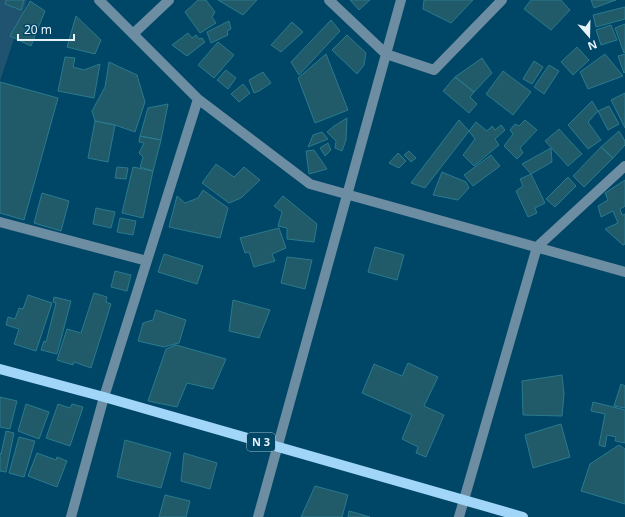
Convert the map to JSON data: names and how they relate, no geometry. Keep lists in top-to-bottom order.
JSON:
{
  "streets": {
    "main road": ["N 3"]
  },
  "scale_bar": "20 m",
  "north": "bottom"
}
